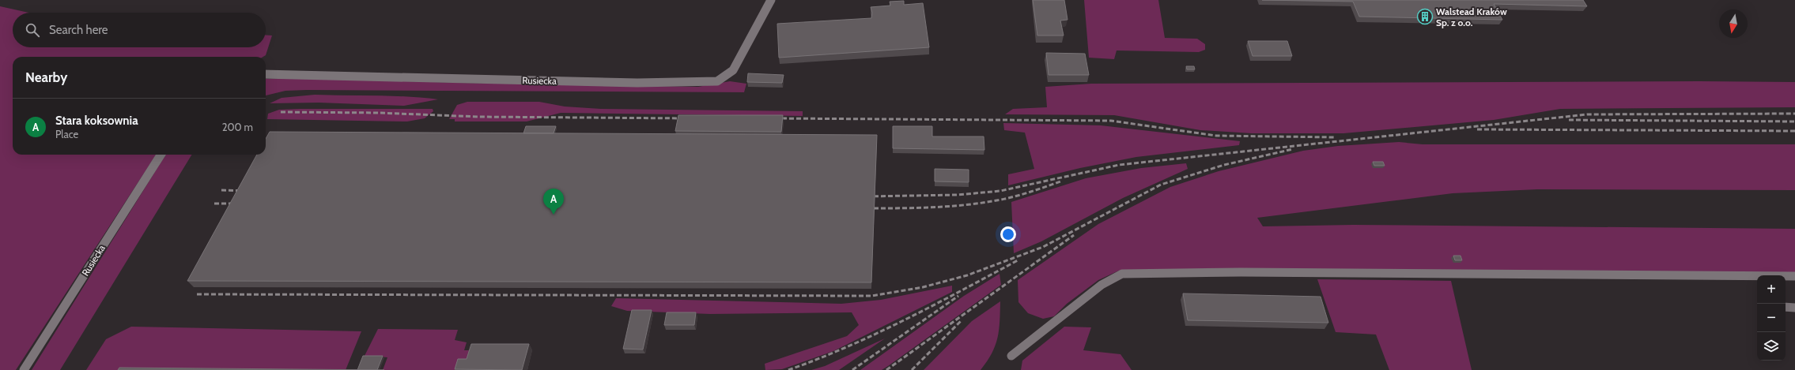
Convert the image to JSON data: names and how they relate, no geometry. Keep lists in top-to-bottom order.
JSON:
{
  "streets": {
    "lane": ["Rusiecka"]
  },
  "places": {
    "building": ["Walstead Kraków Sp. z o.o."]
  },
  "north": "bottom",
  "page": {
    "search": "Search here",
    "heading": "Nearby",
    "list": [
      {
        "mark": "A",
        "name": "Stara koksownia",
        "note": "Place",
        "value": "200 m"
      }
    ],
    "pins": "A",
    "map_buttons": ["+", "−"]
  }
}
